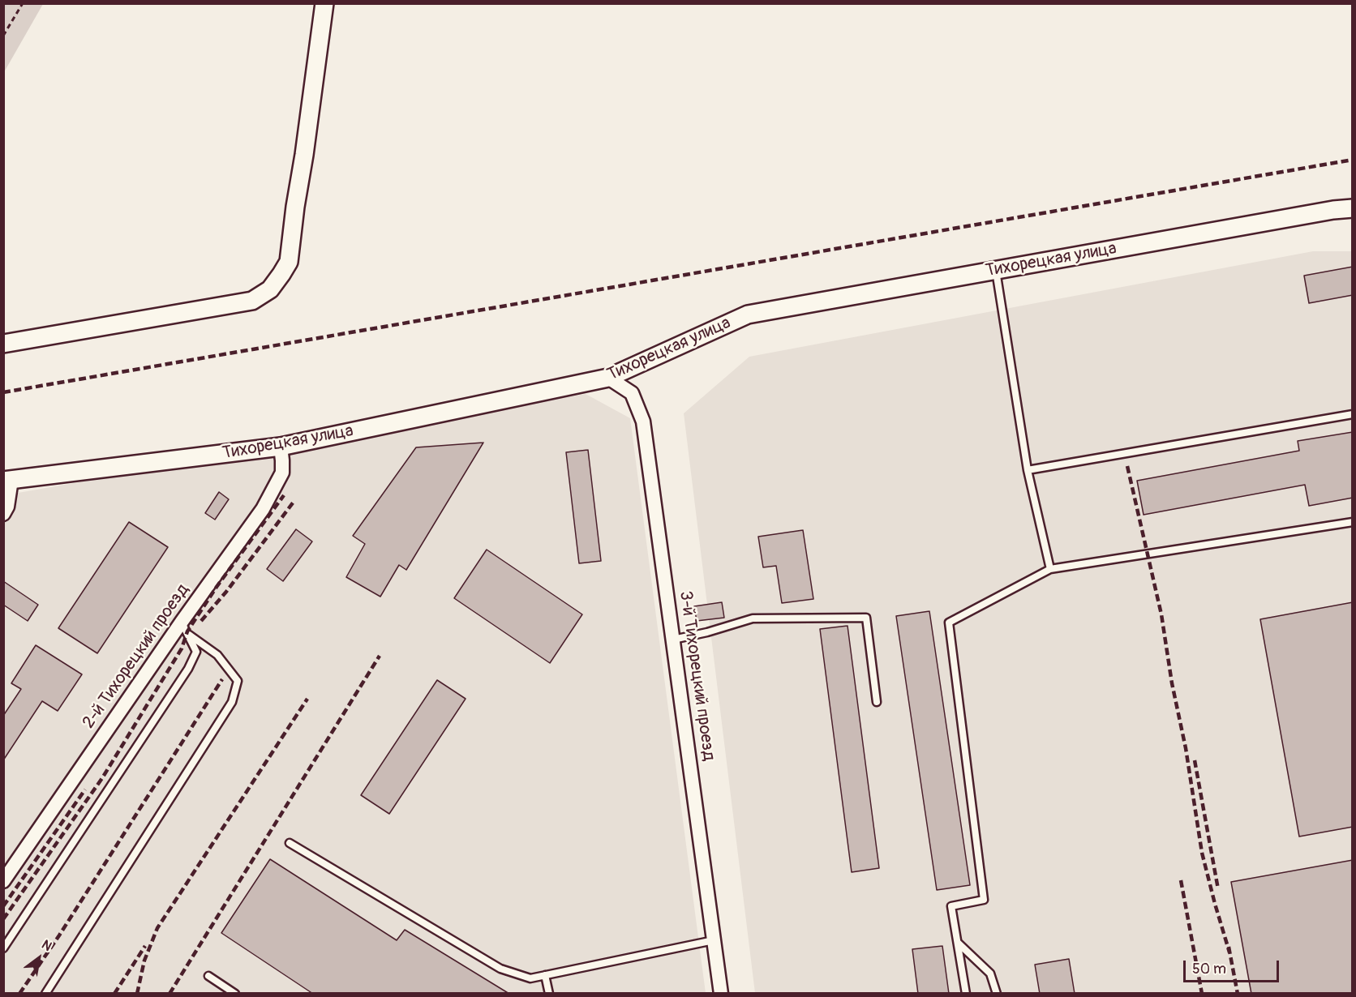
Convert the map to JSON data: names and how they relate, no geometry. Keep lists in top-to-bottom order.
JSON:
{
  "streets": {
    "street": ["Тихорецкая улица", "2-й Тихорецкий проезд", "3-й Тихорецкий проезд"]
  },
  "crossings": [
    ["Тихорецкая улица", "2-й Тихорецкий проезд"],
    ["Тихорецкая улица", "3-й Тихорецкий проезд"]
  ],
  "scale_bar": "50 m",
  "north": "top right"
}
